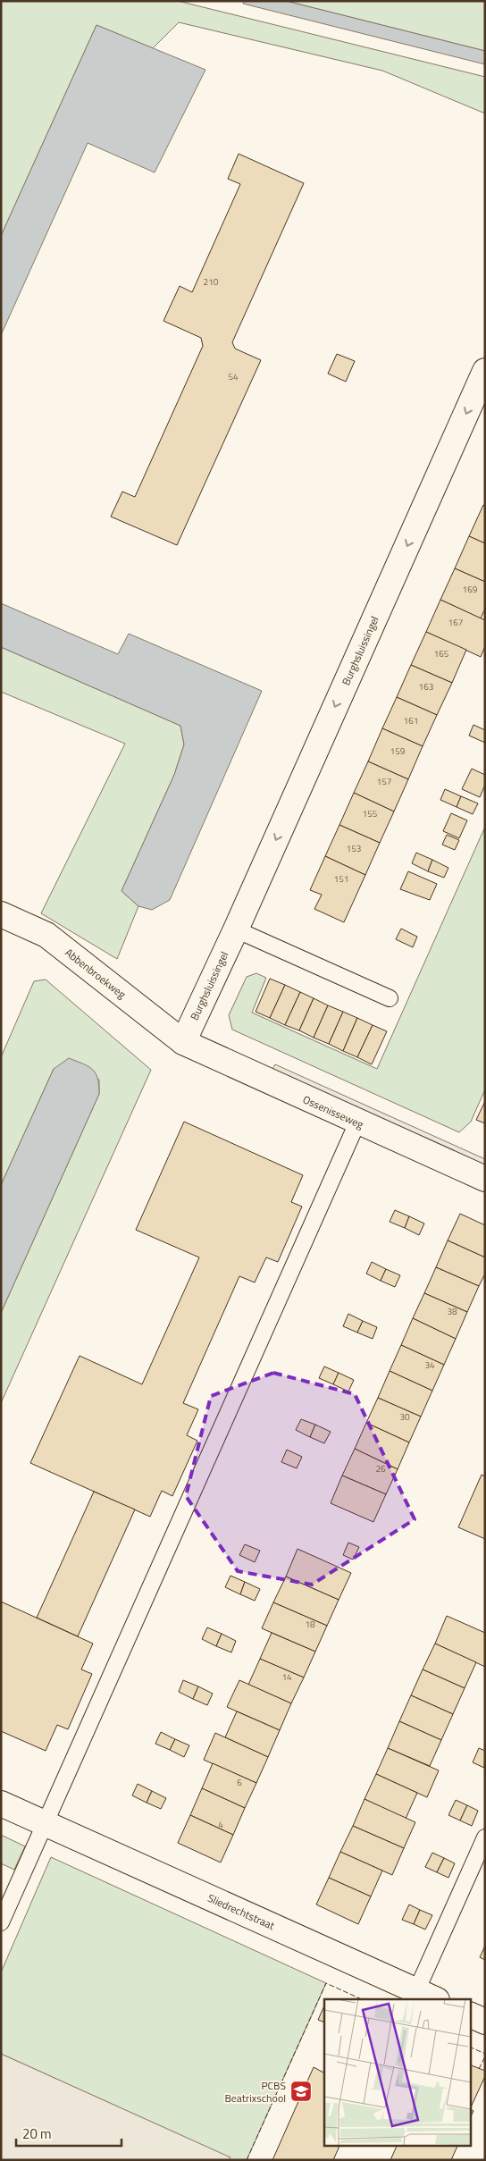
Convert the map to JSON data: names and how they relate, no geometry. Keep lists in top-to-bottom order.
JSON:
{
  "streets": {
    "street": [
      "Burghsluissingel",
      "Abbenbroekweg",
      "Ossenisseweg",
      "Sliedrechtstraat"
    ]
  },
  "crossings": [
    ["Burghsluissingel", "Abbenbroekweg"],
    ["Burghsluissingel", "Ossenisseweg"],
    ["Abbenbroekweg", "Ossenisseweg"]
  ],
  "one_way": ["Burghsluissingel"],
  "places": {
    "school or university": ["PCBS Beatrixschool"]
  },
  "house_numbers": [
    "210",
    "54",
    "169",
    "167",
    "165",
    "163",
    "161",
    "159",
    "157",
    "155",
    "153",
    "151",
    "38",
    "34",
    "30",
    "26",
    "18",
    "14",
    "6",
    "4"
  ],
  "scale_bar": "20 m"
}
